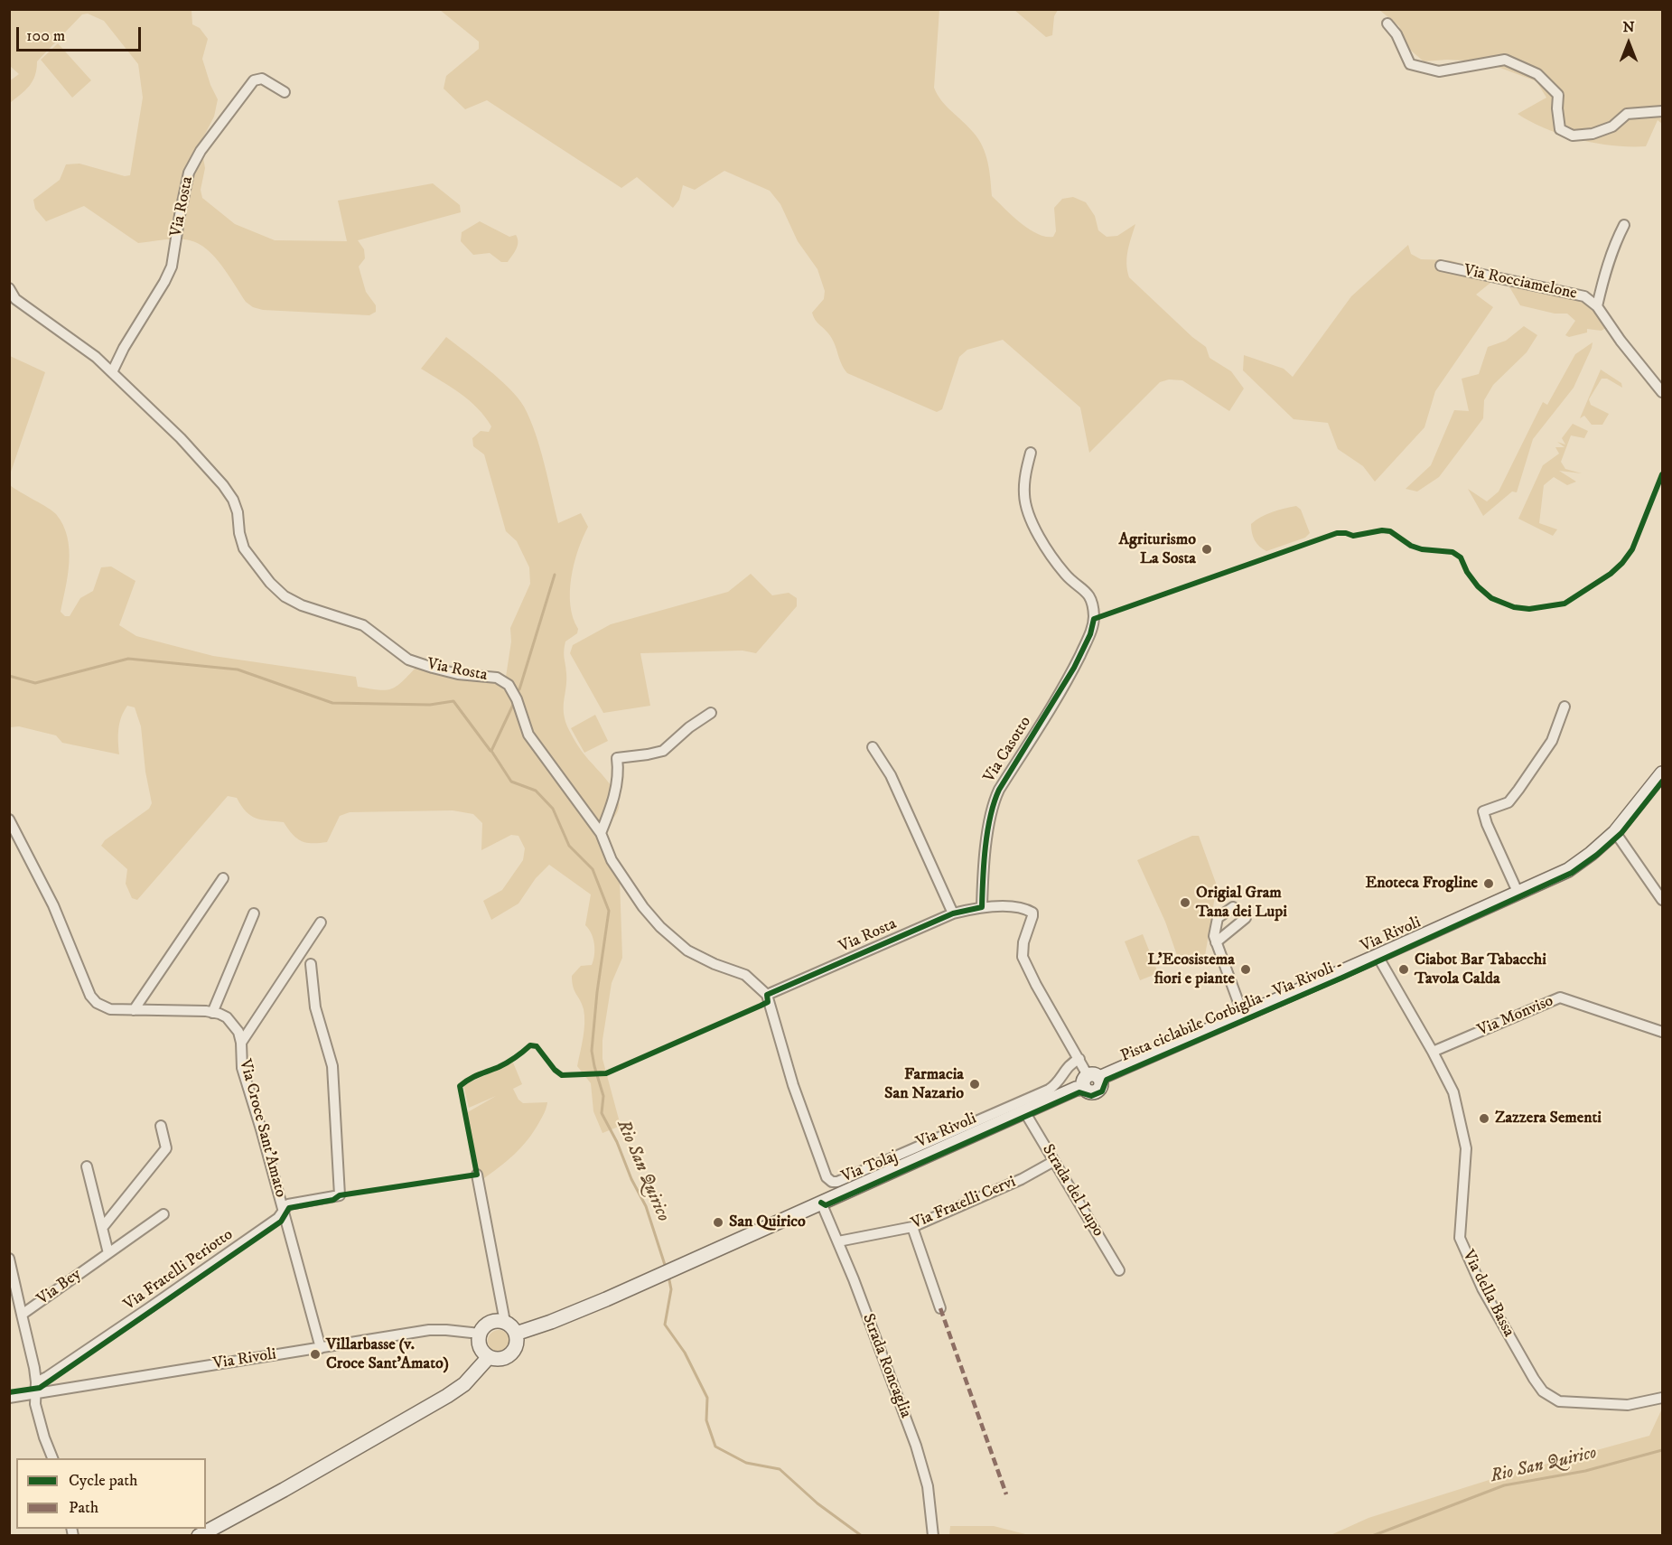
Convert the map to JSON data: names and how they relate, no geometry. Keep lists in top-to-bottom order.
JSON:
{
  "streets": {
    "street": [
      "Via Rosta",
      "Via Rocciamelone",
      "Via Casotto",
      "Via Rivoli",
      "Via Monviso",
      "Via Croce Sant'Amato",
      "Via Tolaj",
      "Strada del Lupo",
      "Via Fratelli Cervi",
      "Via Fratelli Periotto",
      "Via Bey",
      "Via della Bassa",
      "Strada Roncaglia"
    ],
    "cycle path": ["Pista ciclabile Corbiglia - Via Rivoli -"]
  },
  "crossings": [
    ["Via Rosta", "Via Casotto"],
    ["Via Rosta", "Via Rivoli"],
    ["Via Rosta", "Via Tolaj"],
    ["Via Rivoli", "Via Croce Sant'Amato"],
    ["Via Rivoli", "Strada del Lupo"],
    ["Via Rivoli", "Via Bey"],
    ["Via Rivoli", "Via della Bassa"],
    ["Via Rivoli", "Strada Roncaglia"],
    ["Via Monviso", "Via della Bassa"],
    ["Via Croce Sant'Amato", "Via Fratelli Periotto"],
    ["Strada del Lupo", "Via Fratelli Cervi"],
    ["Via Fratelli Cervi", "Strada Roncaglia"],
    ["Via Fratelli Periotto", "Via Bey"]
  ],
  "water": ["Rio San Quirico"],
  "places": [
    "Agriturismo La Sosta",
    "Enoteca Frogline",
    "Origial Gram Tana dei Lupi",
    "L'Ecosistema fiori e piante",
    "Ciabot Bar Tabacchi Tavola Calda",
    "Farmacia San Nazario",
    "Zazzera Sementi",
    "San Quirico",
    "Villarbasse (v. Croce Sant'Amato)"
  ],
  "legend": ["Cycle path", "Path"],
  "scale_bar": "100 m",
  "north": "top"
}
